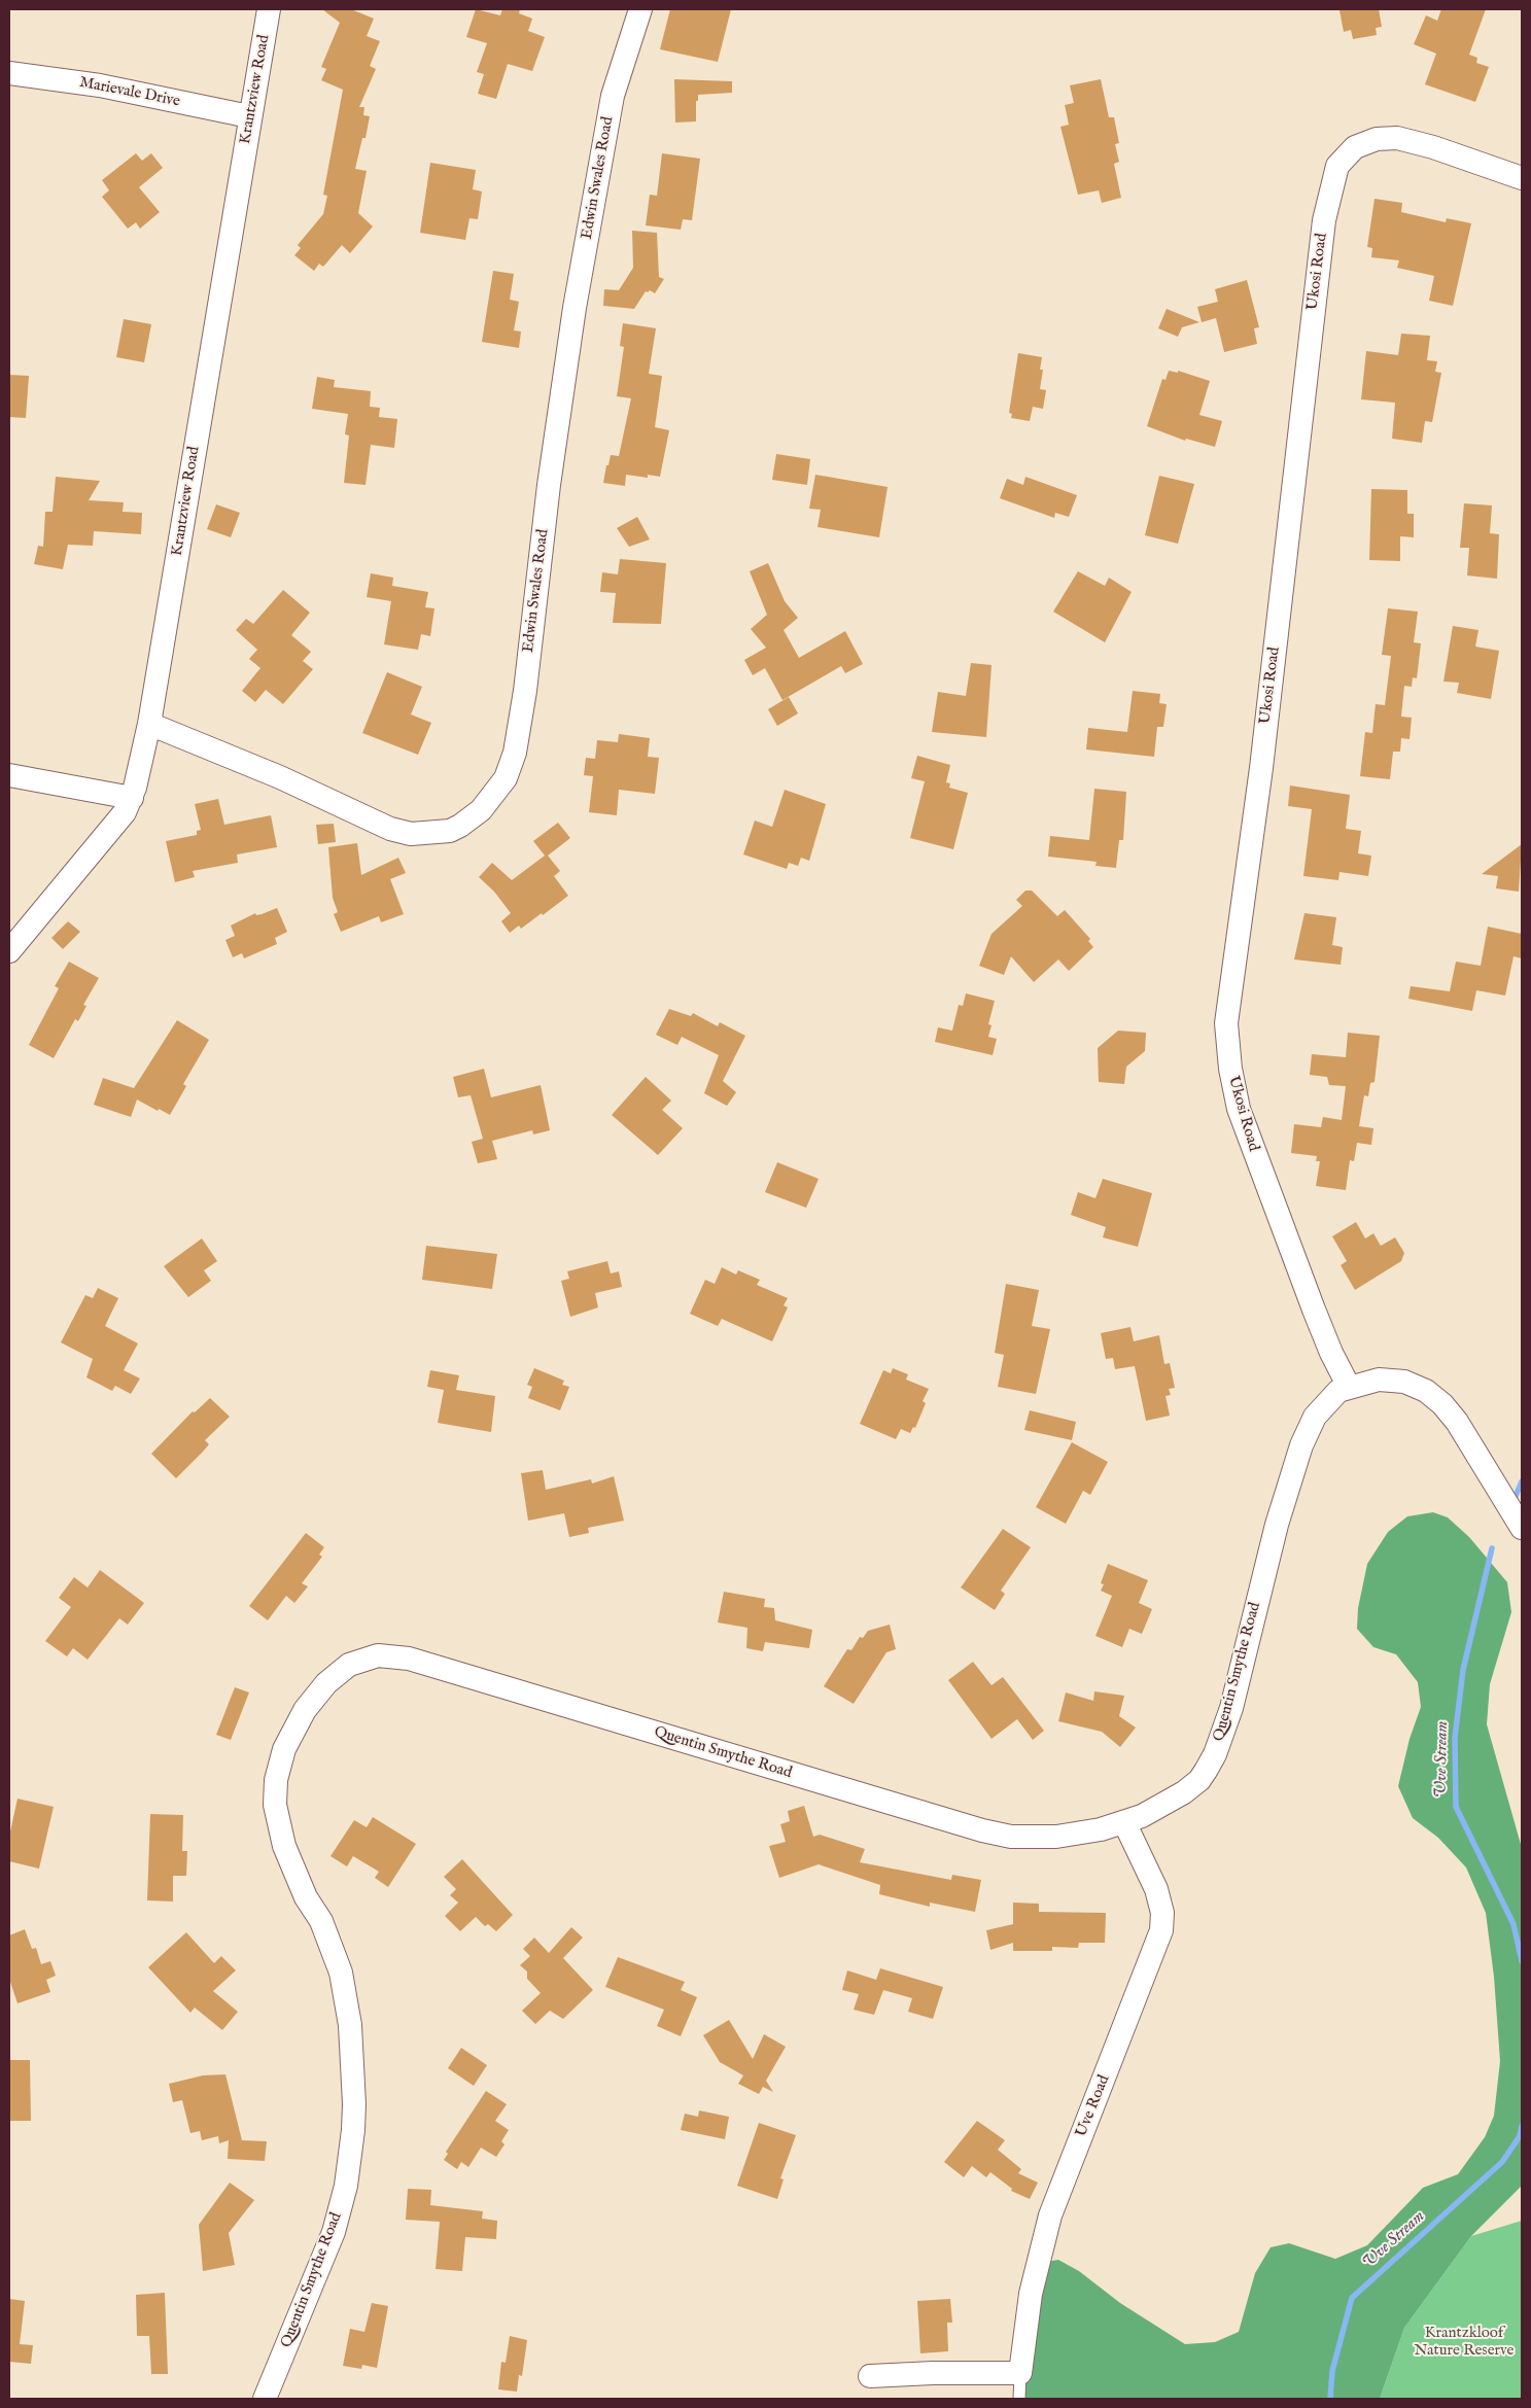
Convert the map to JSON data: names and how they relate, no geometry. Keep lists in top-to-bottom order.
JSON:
{
  "streets": {
    "street": [
      "Krantzview Road",
      "Marievale Drive",
      "Edwin Swales Road",
      "Ukosi Road",
      "Quentin Smythe Road",
      "Uve Road"
    ]
  },
  "crossings": [
    ["Krantzview Road", "Marievale Drive"],
    ["Krantzview Road", "Edwin Swales Road"],
    ["Ukosi Road", "Quentin Smythe Road"],
    ["Quentin Smythe Road", "Uve Road"]
  ],
  "water": ["Uve Stream"],
  "parks": ["Krantzkloof Nature Reserve"]
}
